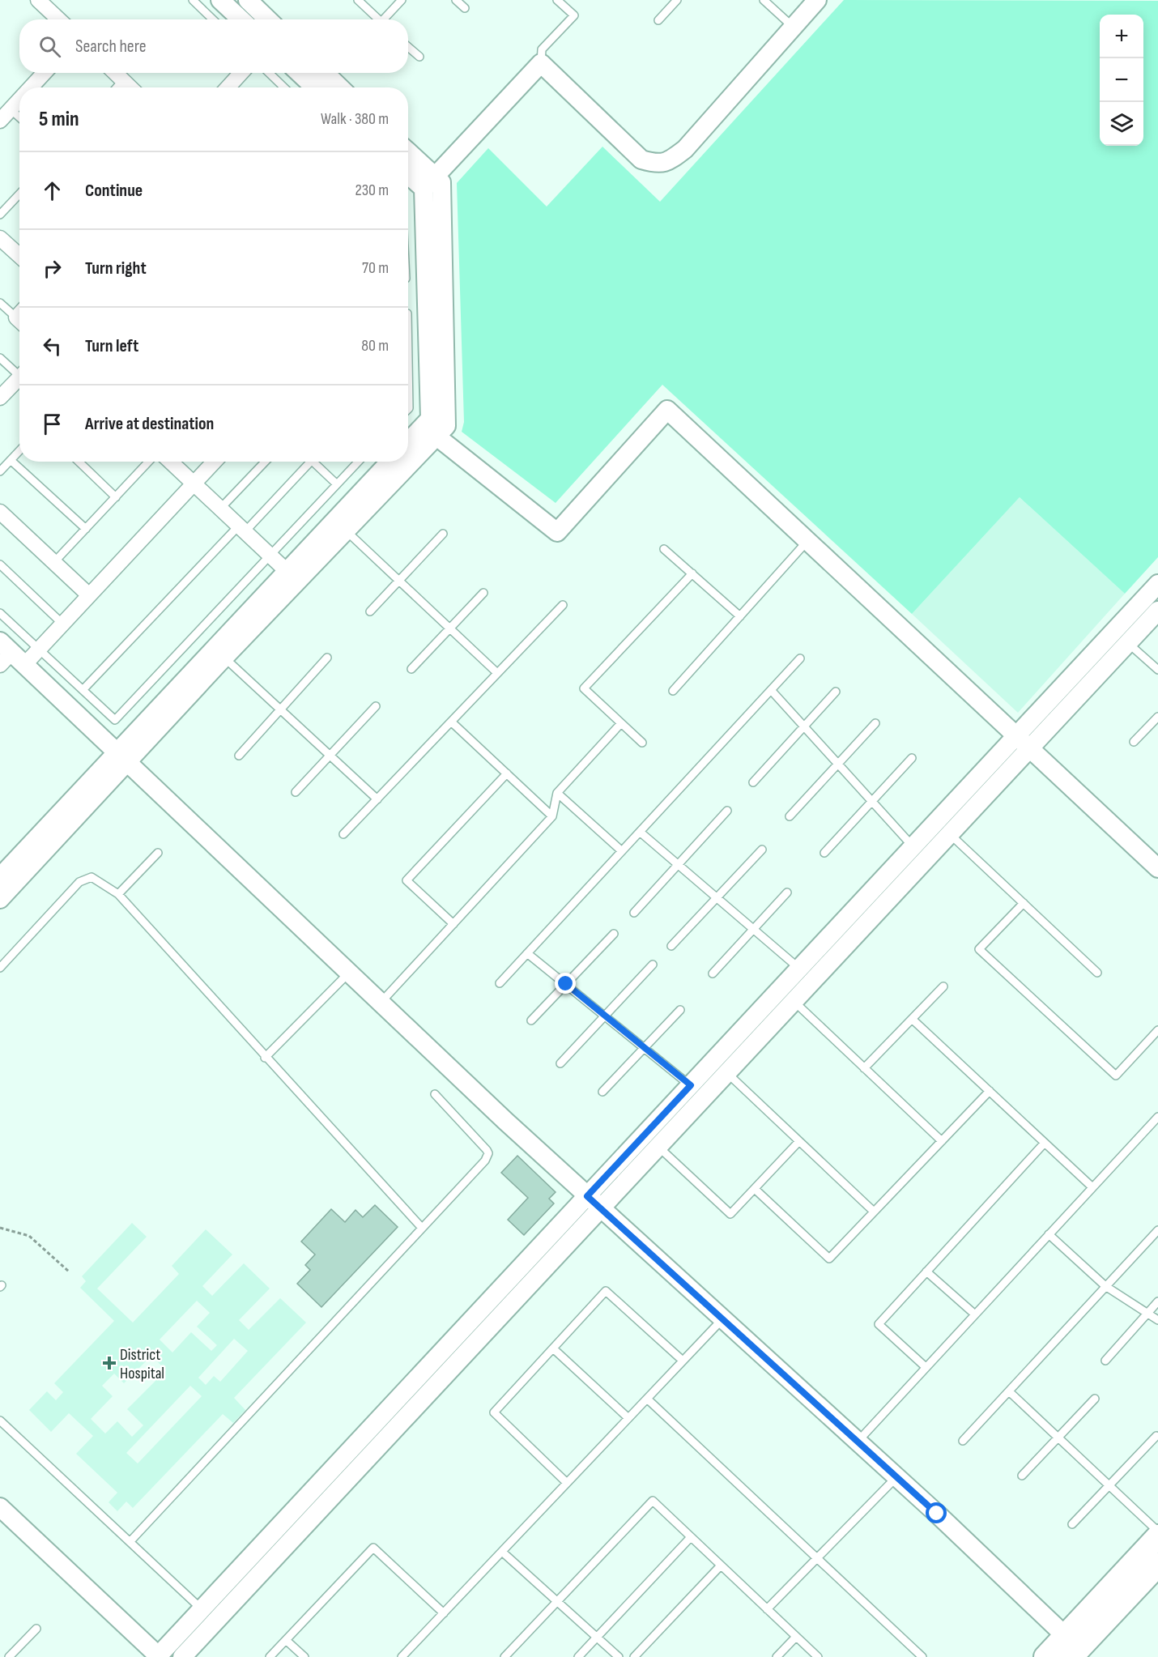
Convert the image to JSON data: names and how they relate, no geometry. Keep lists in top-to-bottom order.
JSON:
{
  "places": {
    "health": ["District Hospital"]
  },
  "page": {
    "map_buttons": ["+", "−"],
    "search": "Search here",
    "heading": ["5 min", "Walk · 380 m"],
    "list": [
      ["Continue", "230 m"],
      ["Turn right", "70 m"],
      ["Turn left", "80 m"],
      "Arrive at destination"
    ]
  }
}
